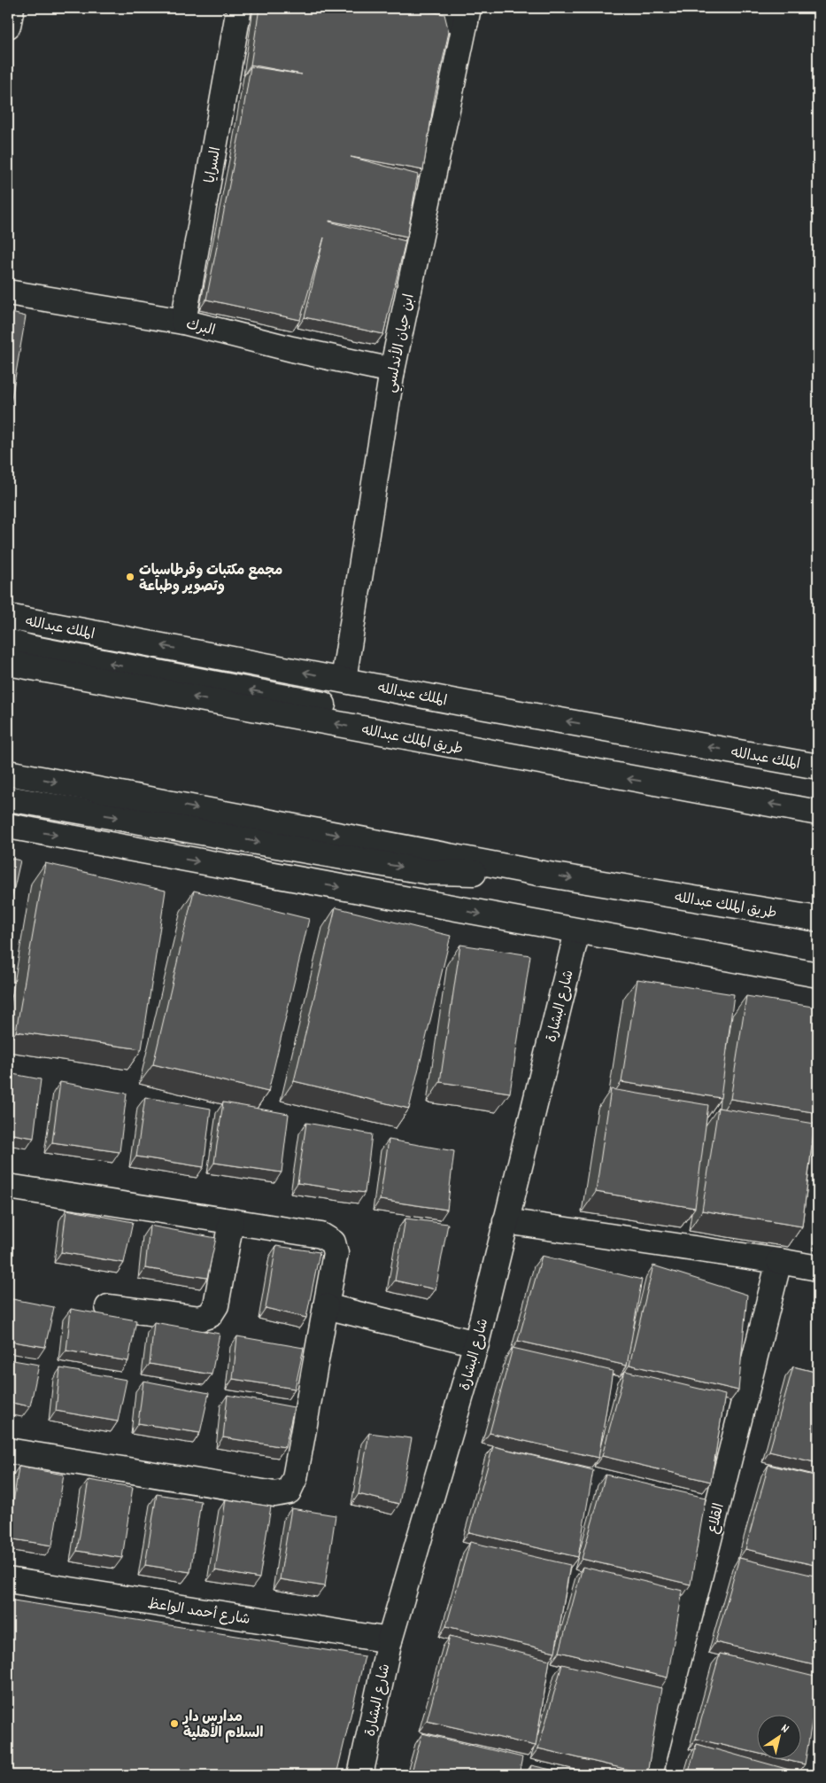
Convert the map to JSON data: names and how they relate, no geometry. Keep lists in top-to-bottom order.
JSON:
{
  "streets": {
    "main road": [
      "السرايا",
      "البرك",
      "ابن حيان الأندلسي",
      "الملك عبدالله",
      "طريق الملك عبدالله",
      "شارع البشارة",
      "القلاع",
      "شارع أحمد الواعظ"
    ]
  },
  "crossings": [
    ["السرايا", "البرك"],
    ["البرك", "ابن حيان الأندلسي"],
    ["ابن حيان الأندلسي", "الملك عبدالله"],
    ["شارع البشارة", "شارع أحمد الواعظ"]
  ],
  "places": ["مجمع مكتبات وقرطاسيات وتصوير وطباعة", "مدارس دار السلام الأهلية"],
  "north": "top right"
}
